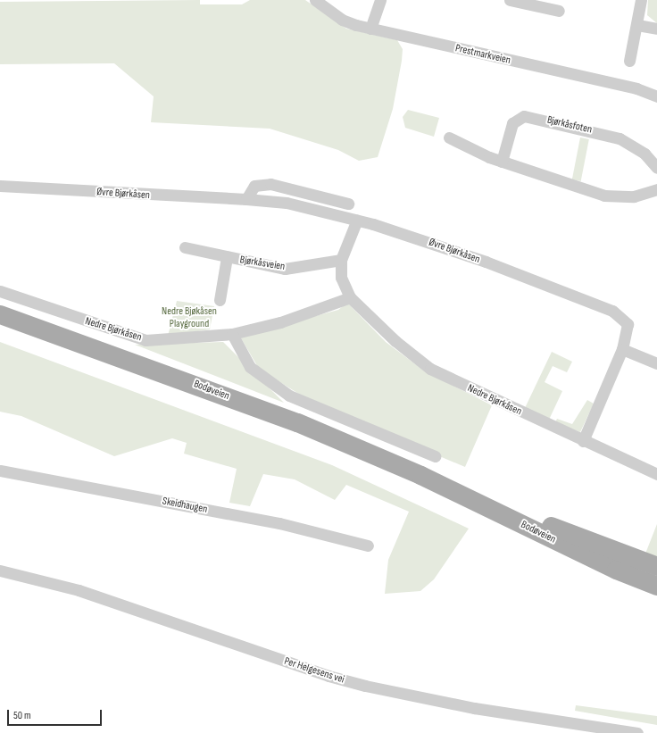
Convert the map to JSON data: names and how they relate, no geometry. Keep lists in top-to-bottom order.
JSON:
{
  "streets": {
    "main road": ["Bodøveien"],
    "street": [
      "Prestmarkveien",
      "Bjørkåsfoten",
      "Øvre Bjørkåsen",
      "Bjørkåsveien",
      "Nedre Bjørkåsen",
      "Skeidhaugen",
      "Per Helgesens vei"
    ]
  },
  "crossings": [
    ["Øvre Bjørkåsen", "Nedre Bjørkåsen"],
    ["Bjørkåsveien", "Nedre Bjørkåsen"]
  ],
  "parks": ["Nedre Bjøkåsen Playground"],
  "scale_bar": "50 m"
}
